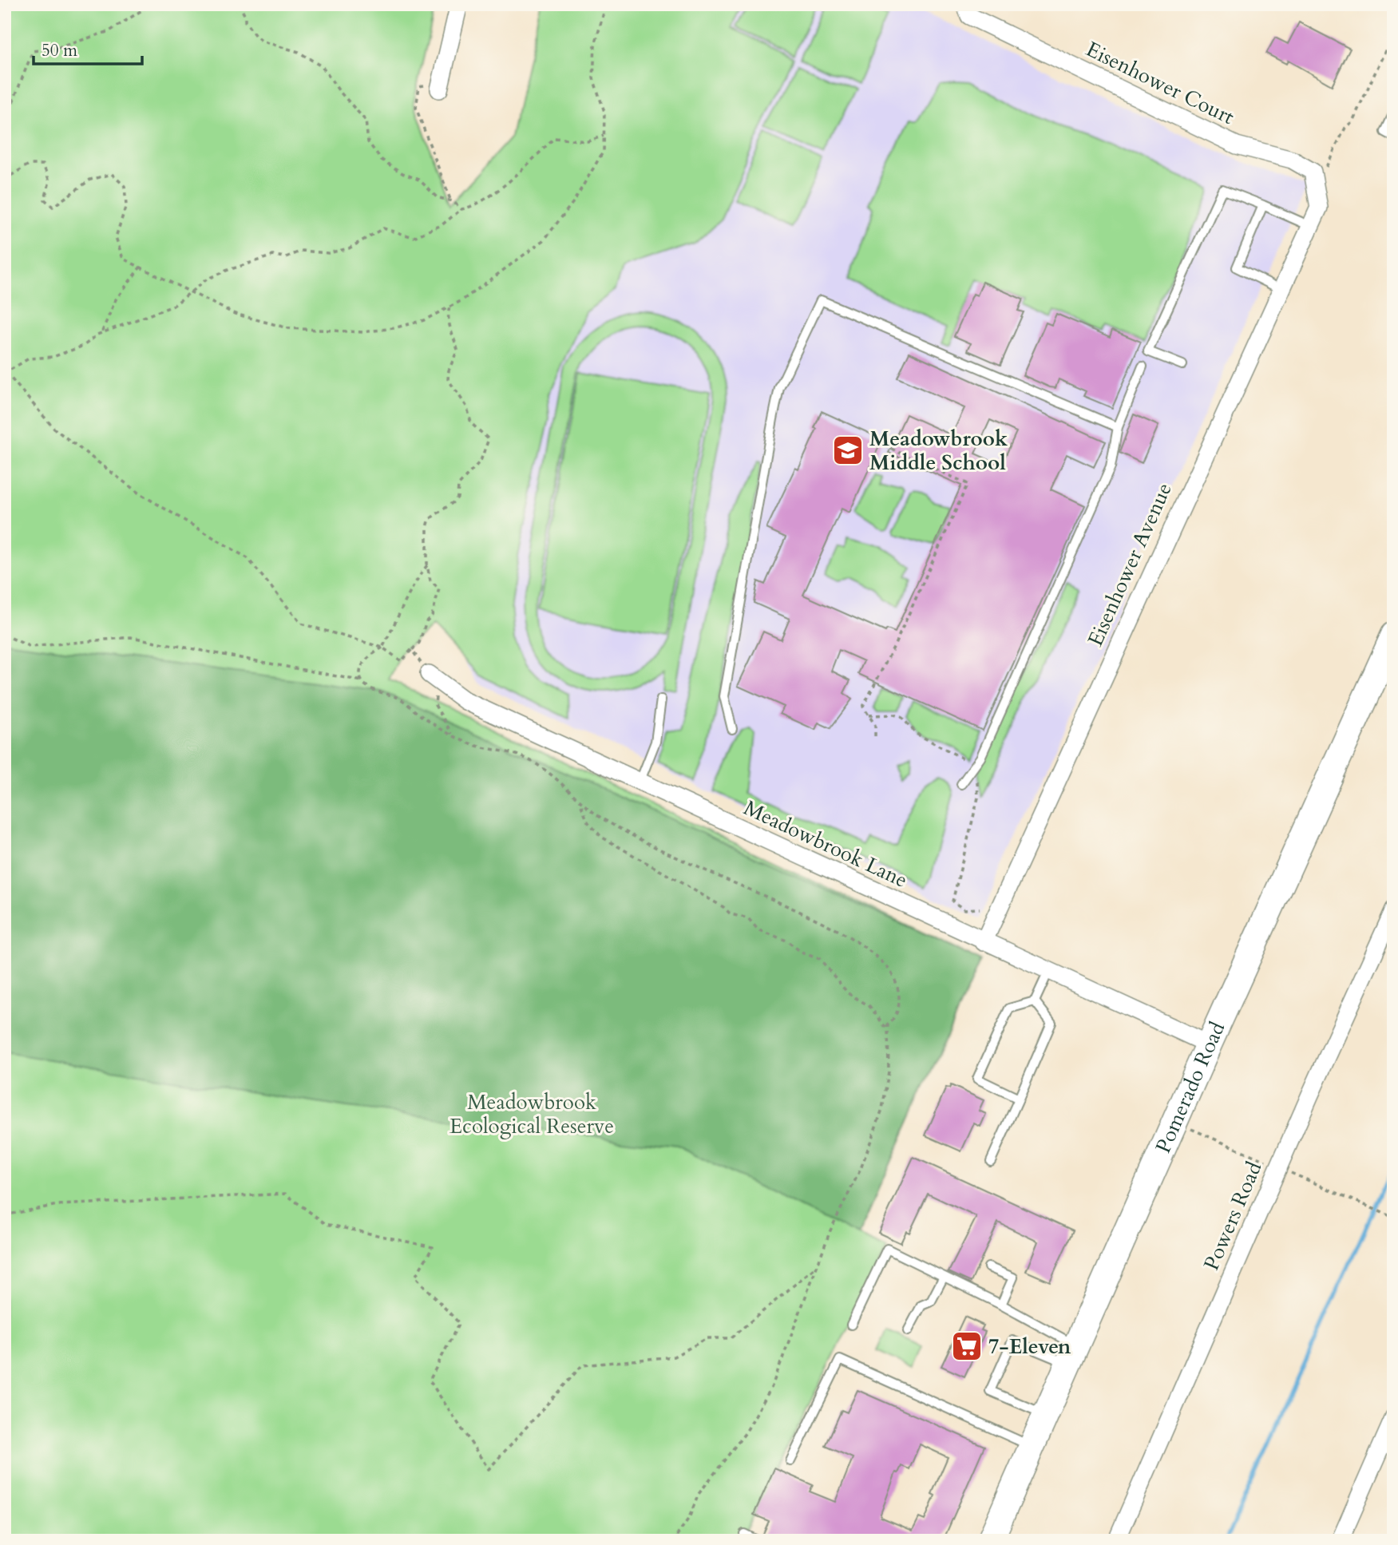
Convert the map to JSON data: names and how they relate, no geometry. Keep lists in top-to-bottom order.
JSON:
{
  "streets": {
    "main road": ["Pomerado Road"],
    "street": [
      "Eisenhower Court",
      "Eisenhower Avenue",
      "Meadowbrook Lane",
      "Powers Road"
    ]
  },
  "crossings": [
    ["Eisenhower Court", "Eisenhower Avenue"],
    ["Eisenhower Avenue", "Meadowbrook Lane"],
    ["Meadowbrook Lane", "Pomerado Road"]
  ],
  "parks": ["Meadowbrook Ecological Reserve"],
  "places": {
    "school or university": ["Meadowbrook Middle School"],
    "supermarket": ["7-Eleven"]
  },
  "scale_bar": "50 m"
}
